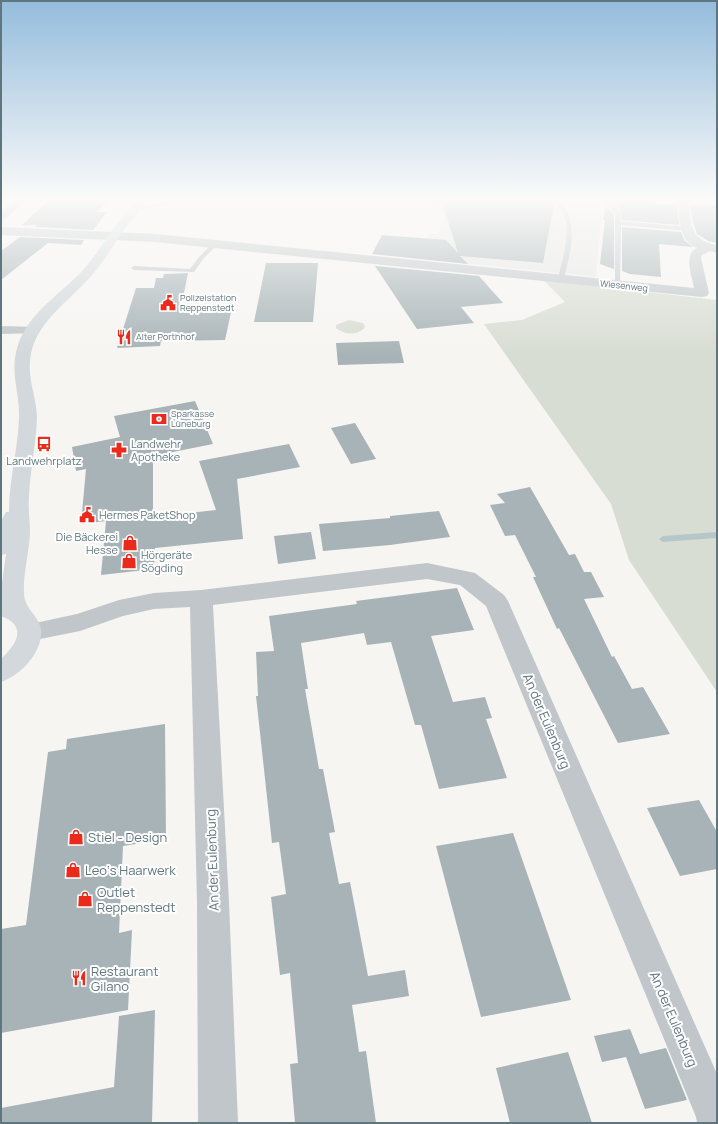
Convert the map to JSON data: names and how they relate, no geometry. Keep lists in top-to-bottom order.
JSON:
{
  "streets": {
    "street": ["Wiesenweg", "An der Eulenburg"]
  },
  "places": {
    "public building": ["Polizeistation Reppenstedt", "Hermes PaketShop"],
    "restaurant": ["Alter Porthhof", "Restaurant Gilano"],
    "bank": ["Sparkasse Lüneburg"],
    "bus stop": ["Landwehrplatz"],
    "pharmacy": ["Landwehr Apotheke"],
    "shop": [
      "Die Bäckerei Hesse",
      "Hörgeräte Sögding",
      "Stiel - Design",
      "Leo‘s Haarwerk",
      "Outlet Reppenstedt"
    ]
  }
}
